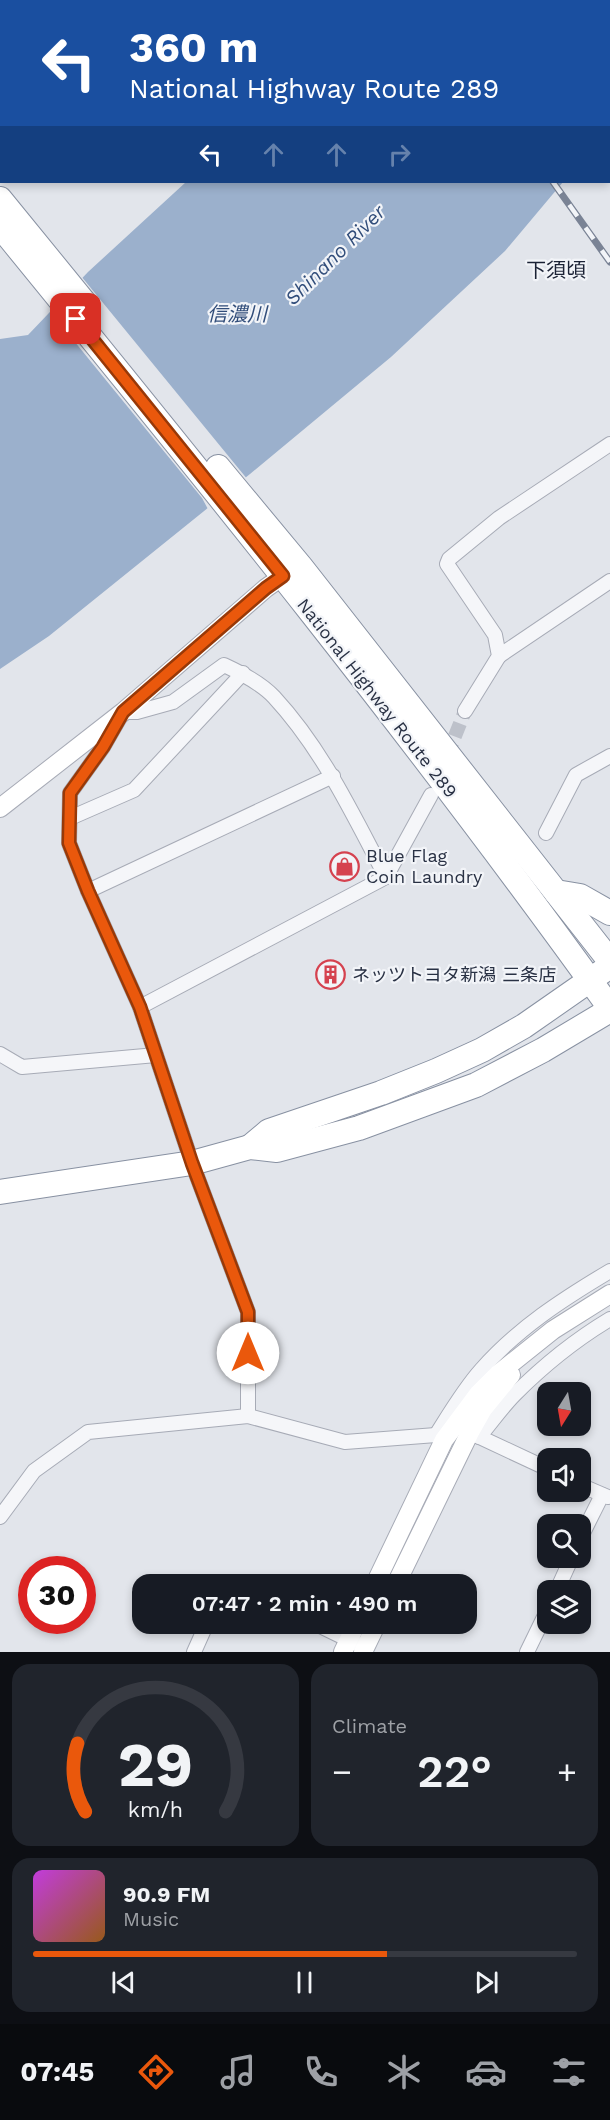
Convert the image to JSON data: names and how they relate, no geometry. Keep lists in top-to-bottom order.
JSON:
{
  "streets": {
    "highway": ["National Highway Route 289"]
  },
  "districts": ["下須頃"],
  "water": ["Shinano River", "信濃川"],
  "places": {
    "shop": ["Blue Flag Coin Laundry"],
    "building": ["ネッツトヨタ新潟 三条店"]
  },
  "north": "bottom",
  "page": {
    "turn": ["360 m", "National Highway Route 289"],
    "limit": "30",
    "trip": "07:47 · 2 min · 490 m",
    "tile": "Climate",
    "heat": ["−", "22°", "+"],
    "song": ["90.9 FM", "Music"],
    "tabs": "07:45",
    "gauge": ["29", "km/h"]
  }
}
